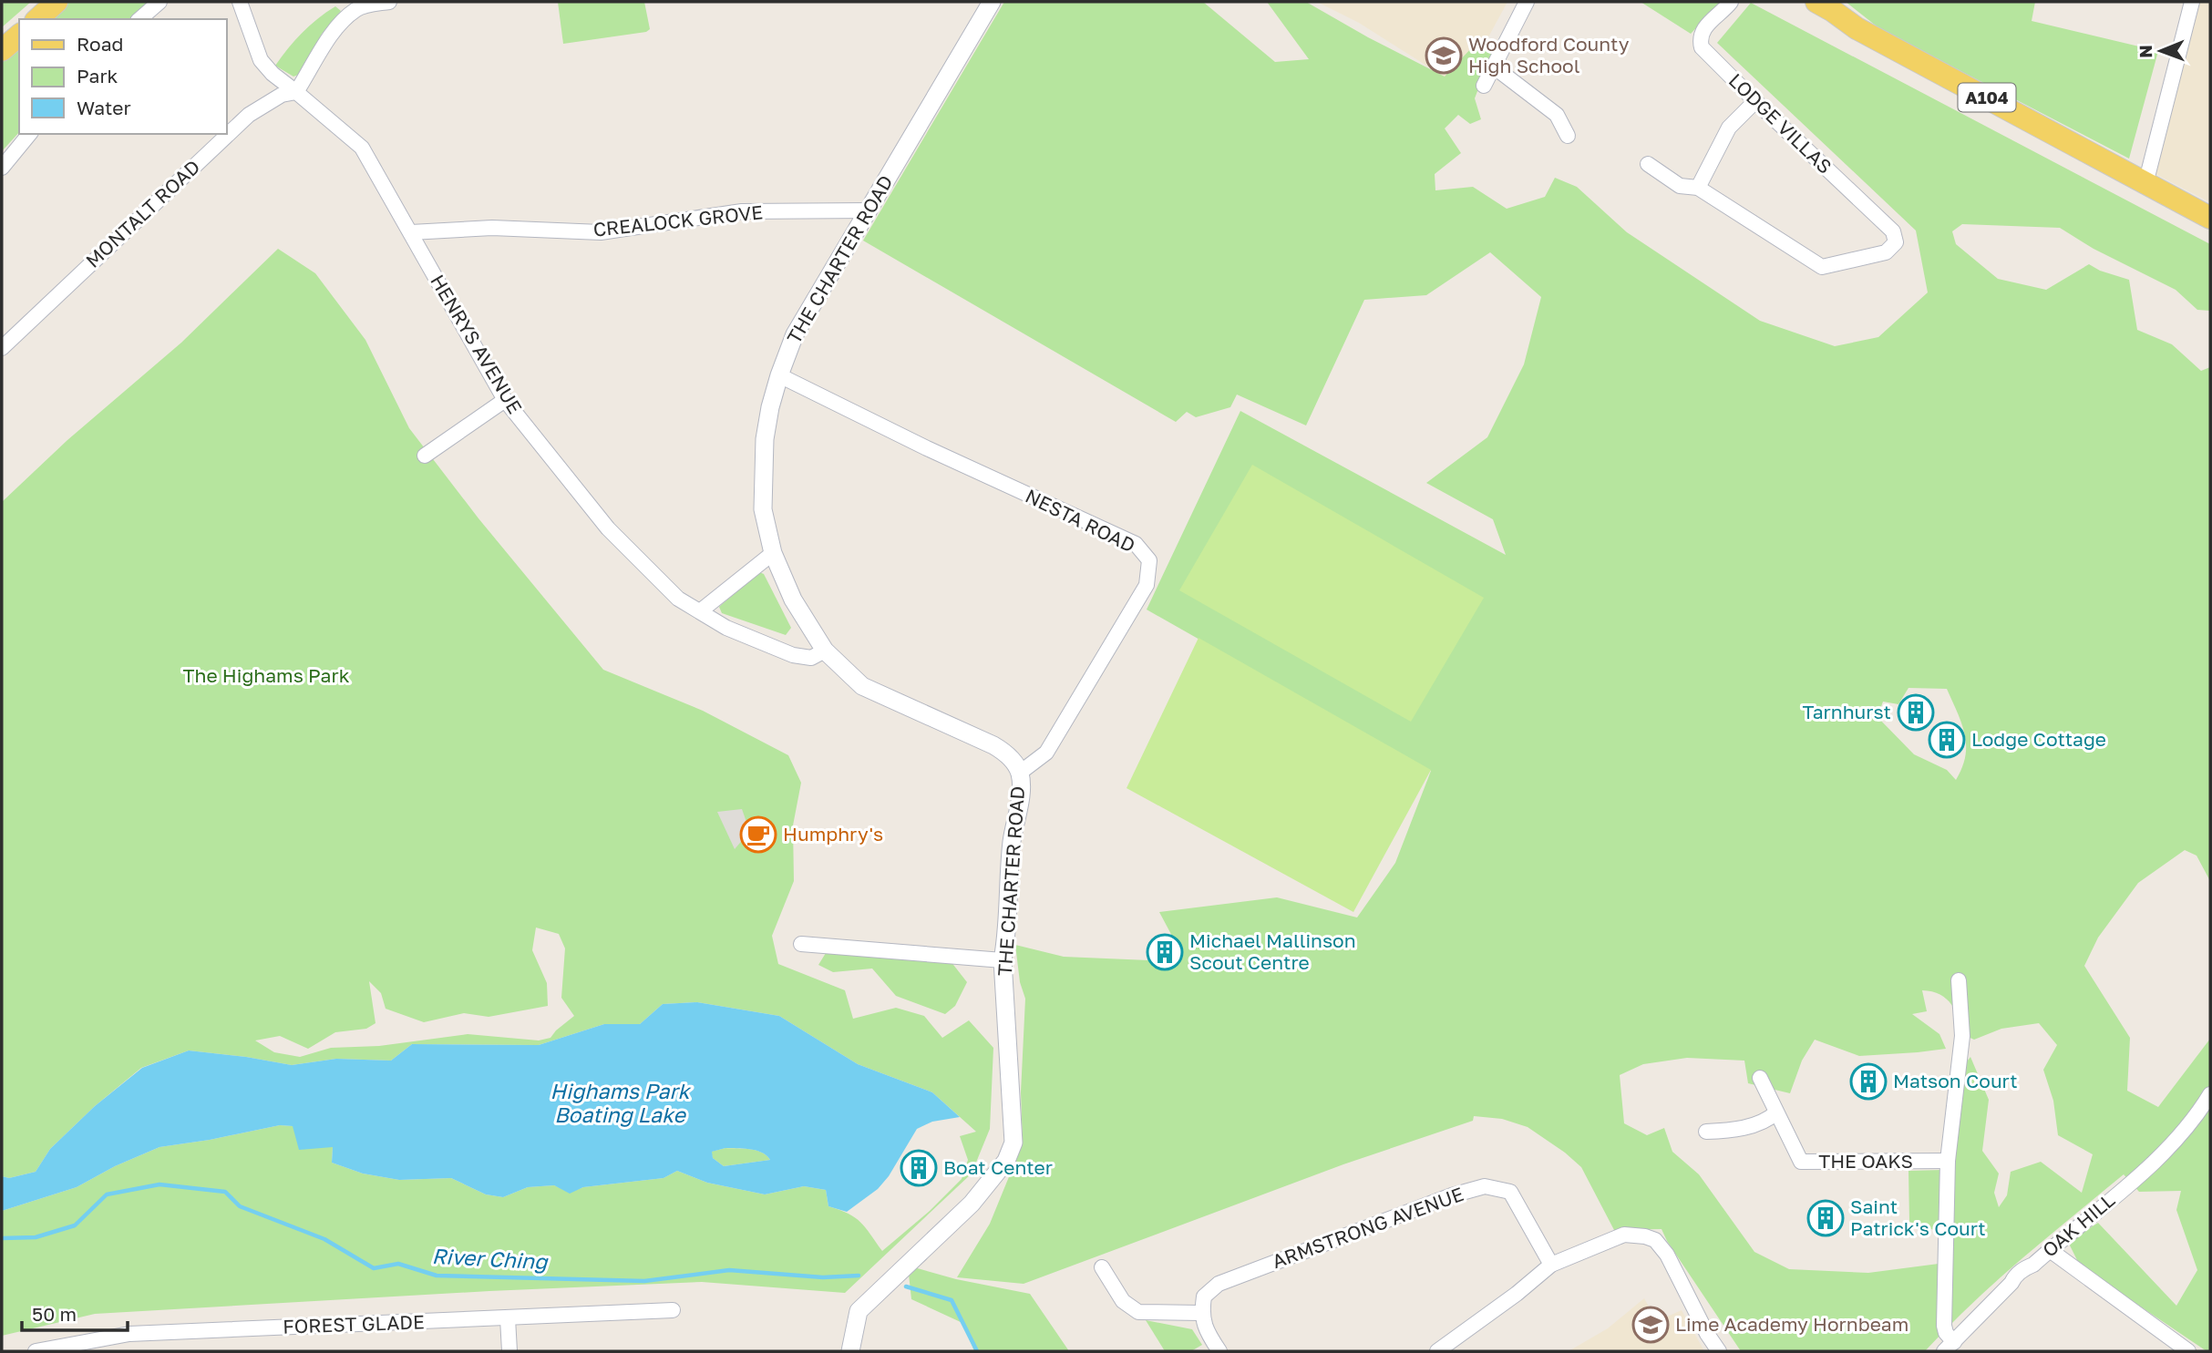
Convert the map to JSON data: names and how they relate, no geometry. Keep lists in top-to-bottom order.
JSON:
{
  "streets": {
    "main road": ["A104"],
    "street": [
      "LODGE VILLAS",
      "MONTALT ROAD",
      "CREALOCK GROVE",
      "THE CHARTER ROAD",
      "HENRYS AVENUE",
      "NESTA ROAD",
      "THE OAKS",
      "OAK HILL",
      "ARMSTRONG AVENUE",
      "FOREST GLADE"
    ]
  },
  "crossings": [
    ["MONTALT ROAD", "HENRYS AVENUE"],
    ["CREALOCK GROVE", "THE CHARTER ROAD"],
    ["CREALOCK GROVE", "HENRYS AVENUE"],
    ["THE CHARTER ROAD", "HENRYS AVENUE"],
    ["THE CHARTER ROAD", "NESTA ROAD"]
  ],
  "water": ["Highams Park Boating Lake", "River Ching"],
  "parks": ["The Highams Park"],
  "places": {
    "school or university": ["Woodford County High School", "Lime Academy Hornbeam"],
    "building": [
      "Tarnhurst",
      "Lodge Cottage",
      "Michael Mallinson Scout Centre",
      "Matson Court",
      "Boat Center",
      "Saint Patrick's Court"
    ],
    "cafe": ["Humphry's"]
  },
  "legend": ["Road", "Park", "Water"],
  "scale_bar": "50 m",
  "north": "left"
}
